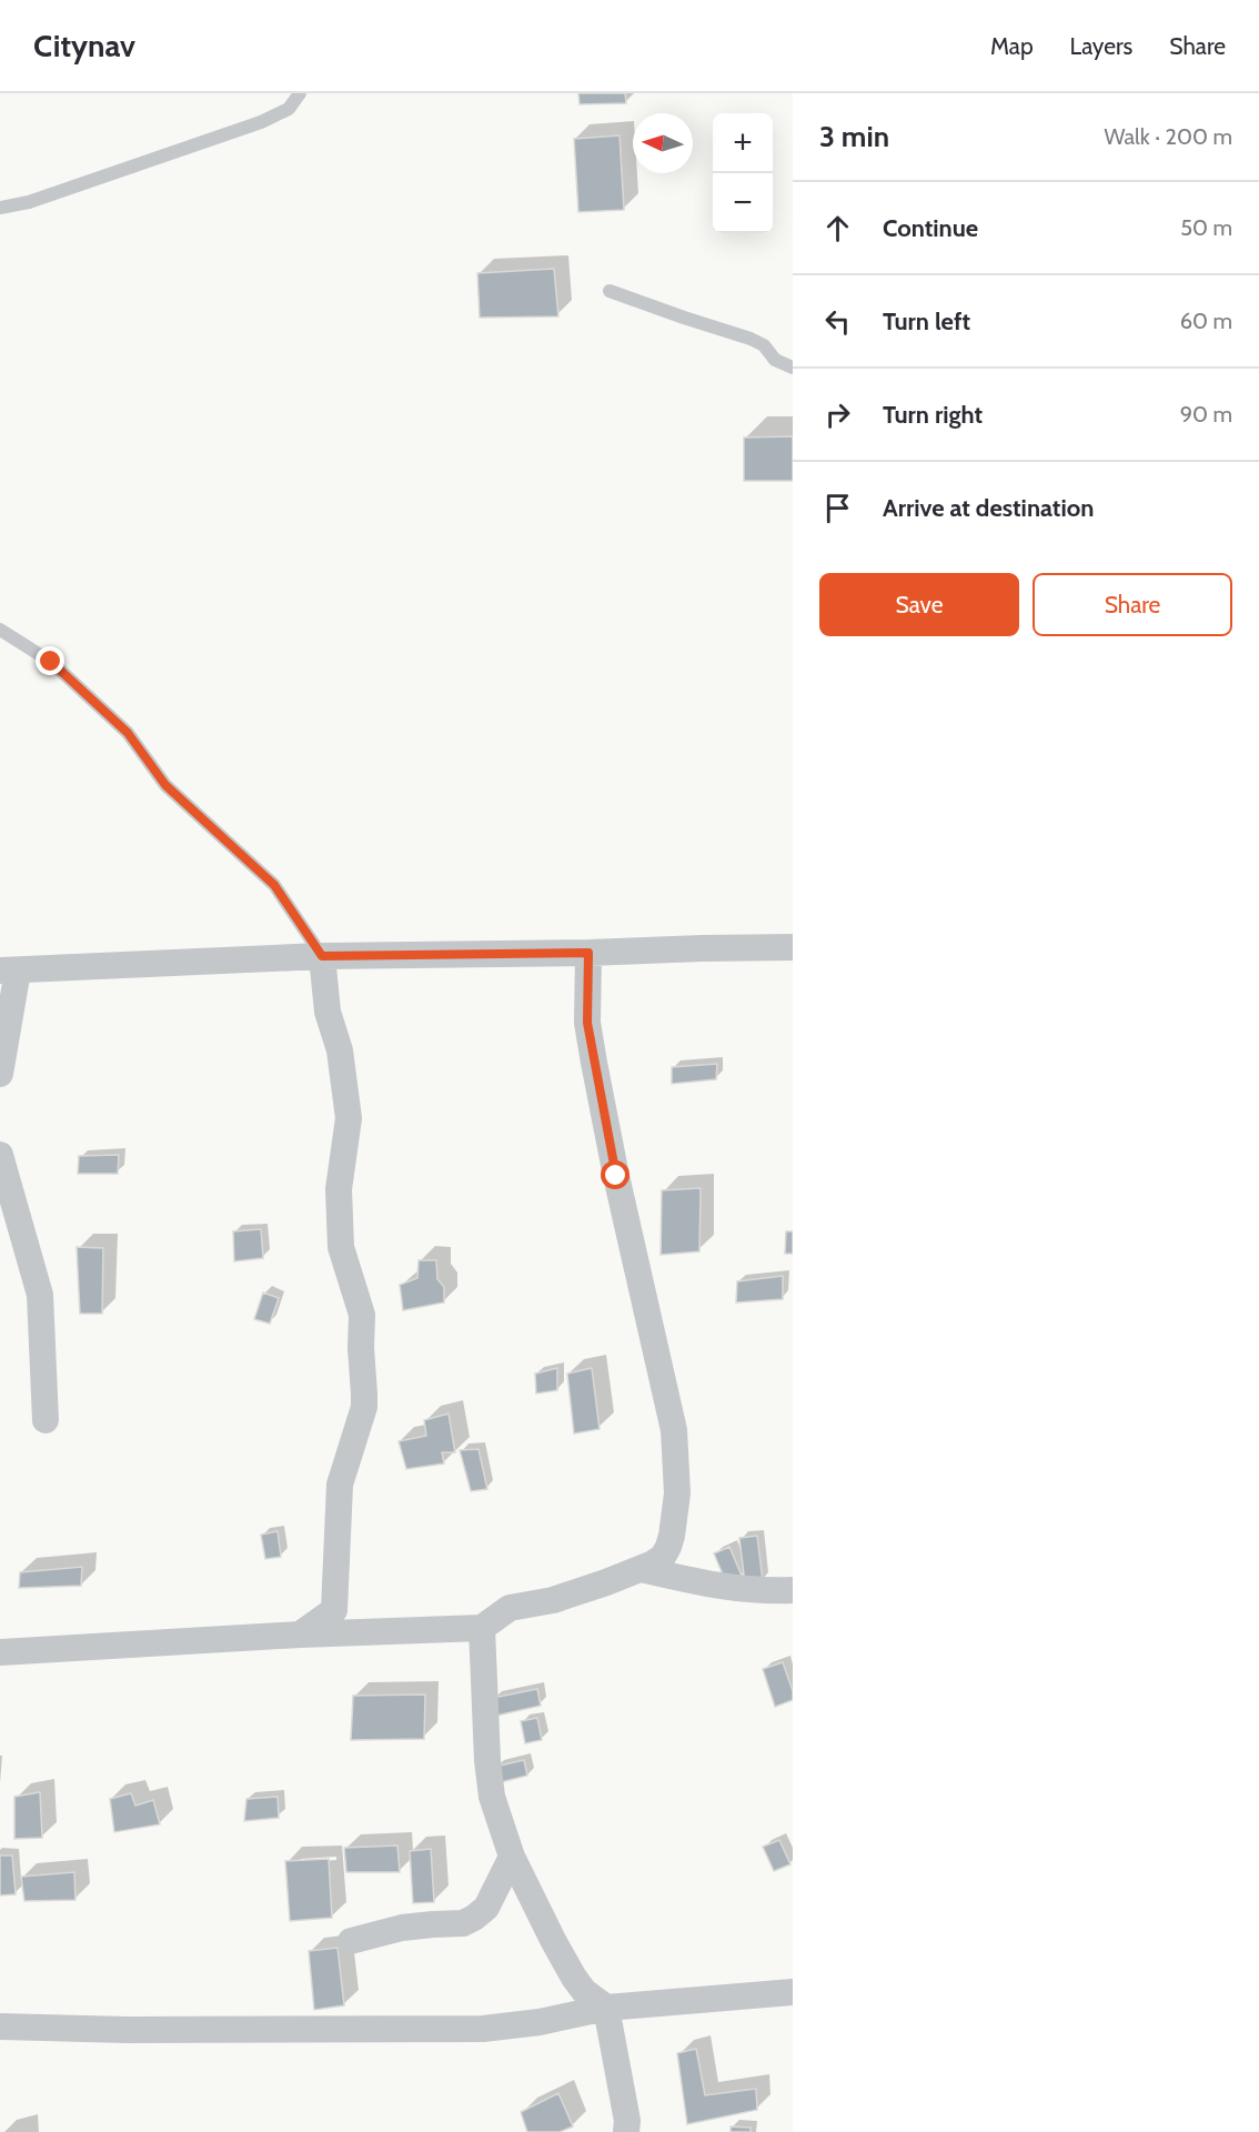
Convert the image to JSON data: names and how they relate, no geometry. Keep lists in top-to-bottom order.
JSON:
{
  "north": "left",
  "page": {
    "header": "Citynav",
    "nav": ["Map", "Layers", "Share"],
    "heading": ["3 min", "Walk · 200 m"],
    "map_buttons": ["+", "−"],
    "list": [
      ["Continue", "50 m"],
      ["Turn left", "60 m"],
      ["Turn right", "90 m"],
      "Arrive at destination"
    ],
    "buttons": ["Save", "Share"]
  }
}
